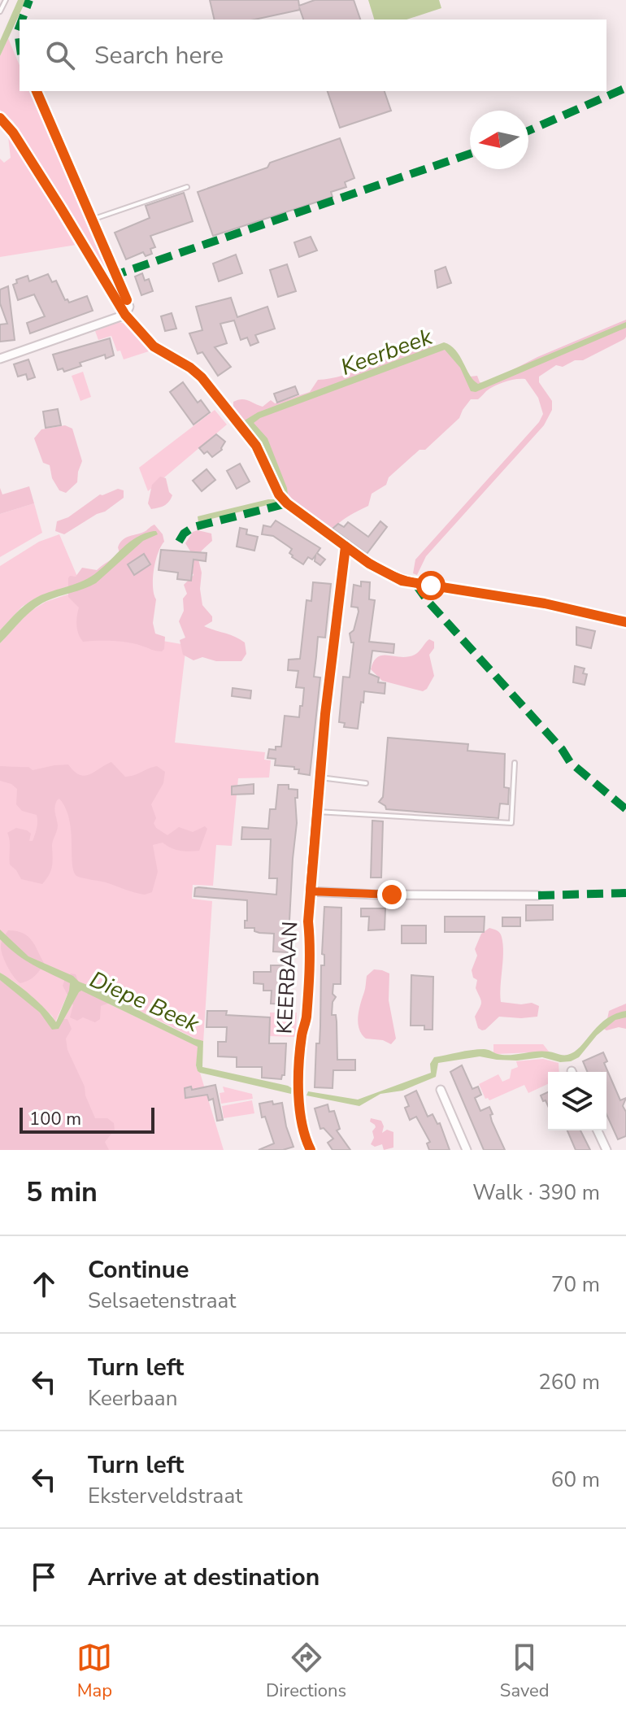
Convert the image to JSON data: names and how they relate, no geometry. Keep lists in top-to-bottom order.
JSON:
{
  "streets": {
    "street": ["KEERBAAN"]
  },
  "water": ["Keerbeek", "Diepe Beek"],
  "scale_bar": "100 m",
  "north": "left",
  "page": {
    "search": "Search here",
    "scale": "100 m",
    "heading": ["5 min", "Walk · 390 m"],
    "list": [
      ["Continue", "Selsaetenstraat", "70 m"],
      ["Turn left", "Keerbaan", "260 m"],
      ["Turn left", "Eksterveldstraat", "60 m"],
      "Arrive at destination"
    ],
    "nav": ["Map", "Directions", "Saved"]
  }
}
